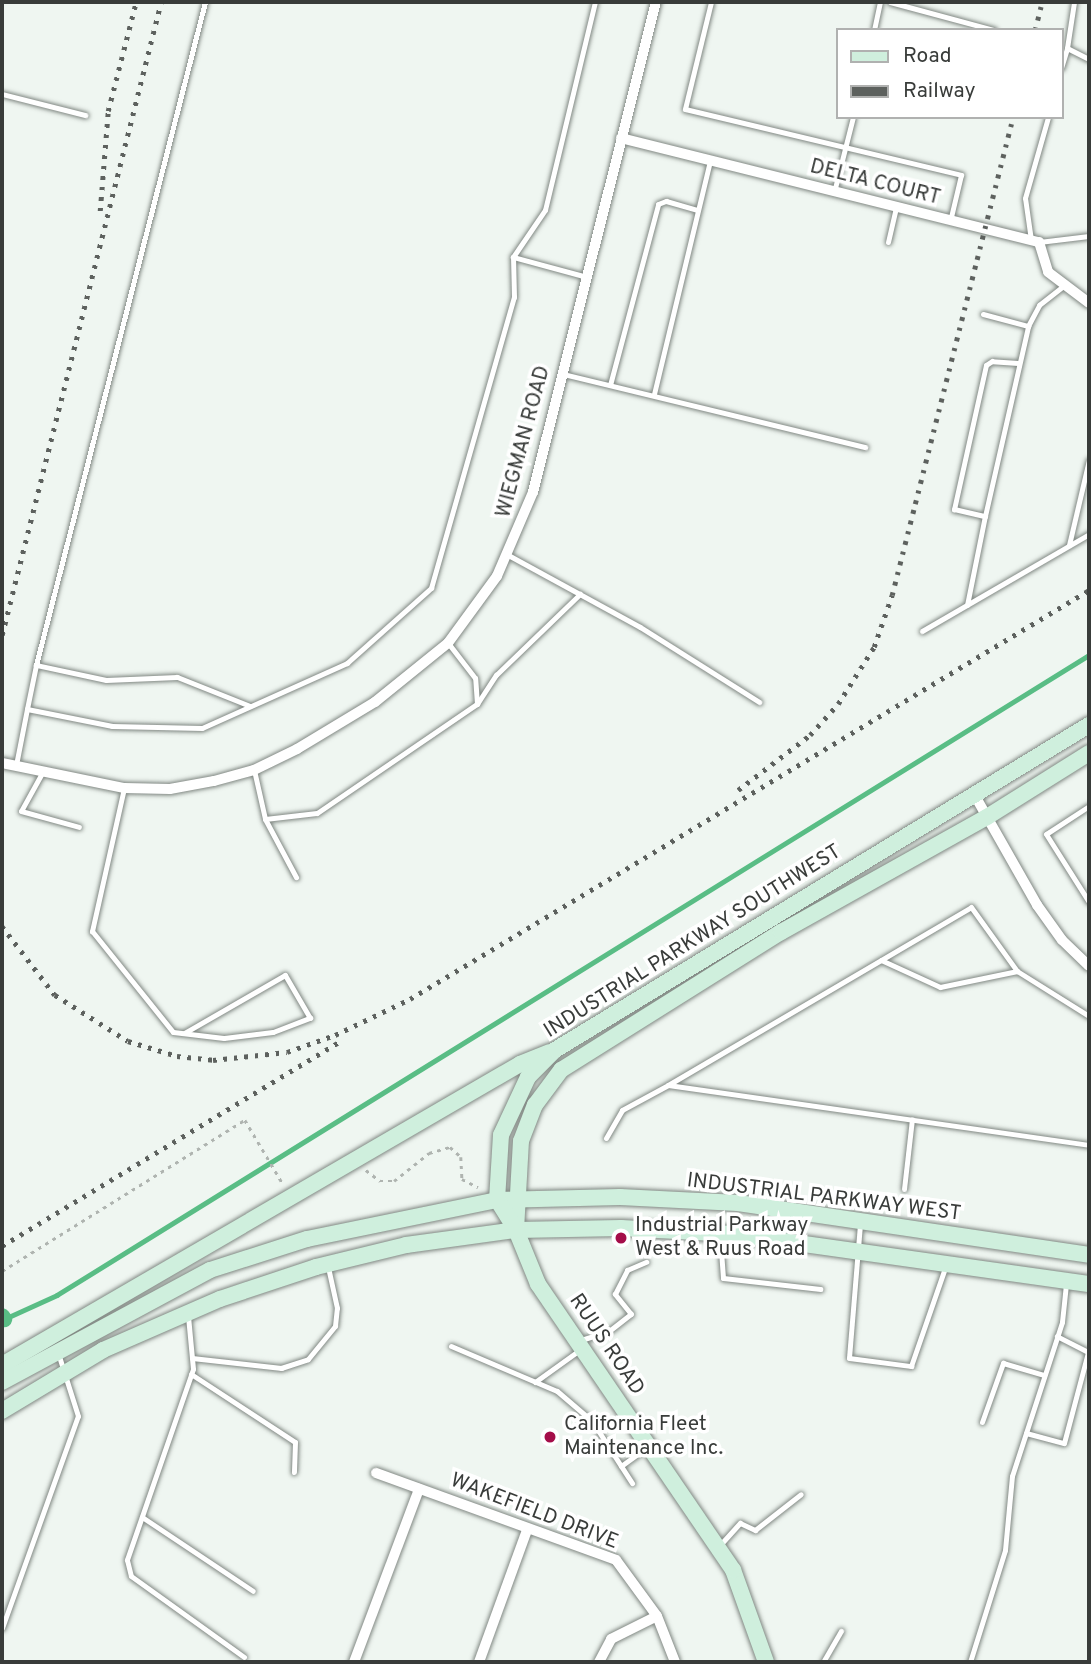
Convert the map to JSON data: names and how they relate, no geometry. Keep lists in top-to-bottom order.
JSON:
{
  "streets": {
    "main road": ["INDUSTRIAL PARKWAY SOUTHWEST", "INDUSTRIAL PARKWAY WEST", "RUUS ROAD"],
    "street": ["DELTA COURT", "WIEGMAN ROAD", "WAKEFIELD DRIVE"]
  },
  "crossings": [
    ["DELTA COURT", "WIEGMAN ROAD"],
    ["INDUSTRIAL PARKWAY SOUTHWEST", "INDUSTRIAL PARKWAY WEST"],
    ["INDUSTRIAL PARKWAY SOUTHWEST", "RUUS ROAD"]
  ],
  "places": ["Industrial Parkway West & Ruus Road", "California Fleet Maintenance Inc."],
  "legend": ["Road", "Railway"]
}
